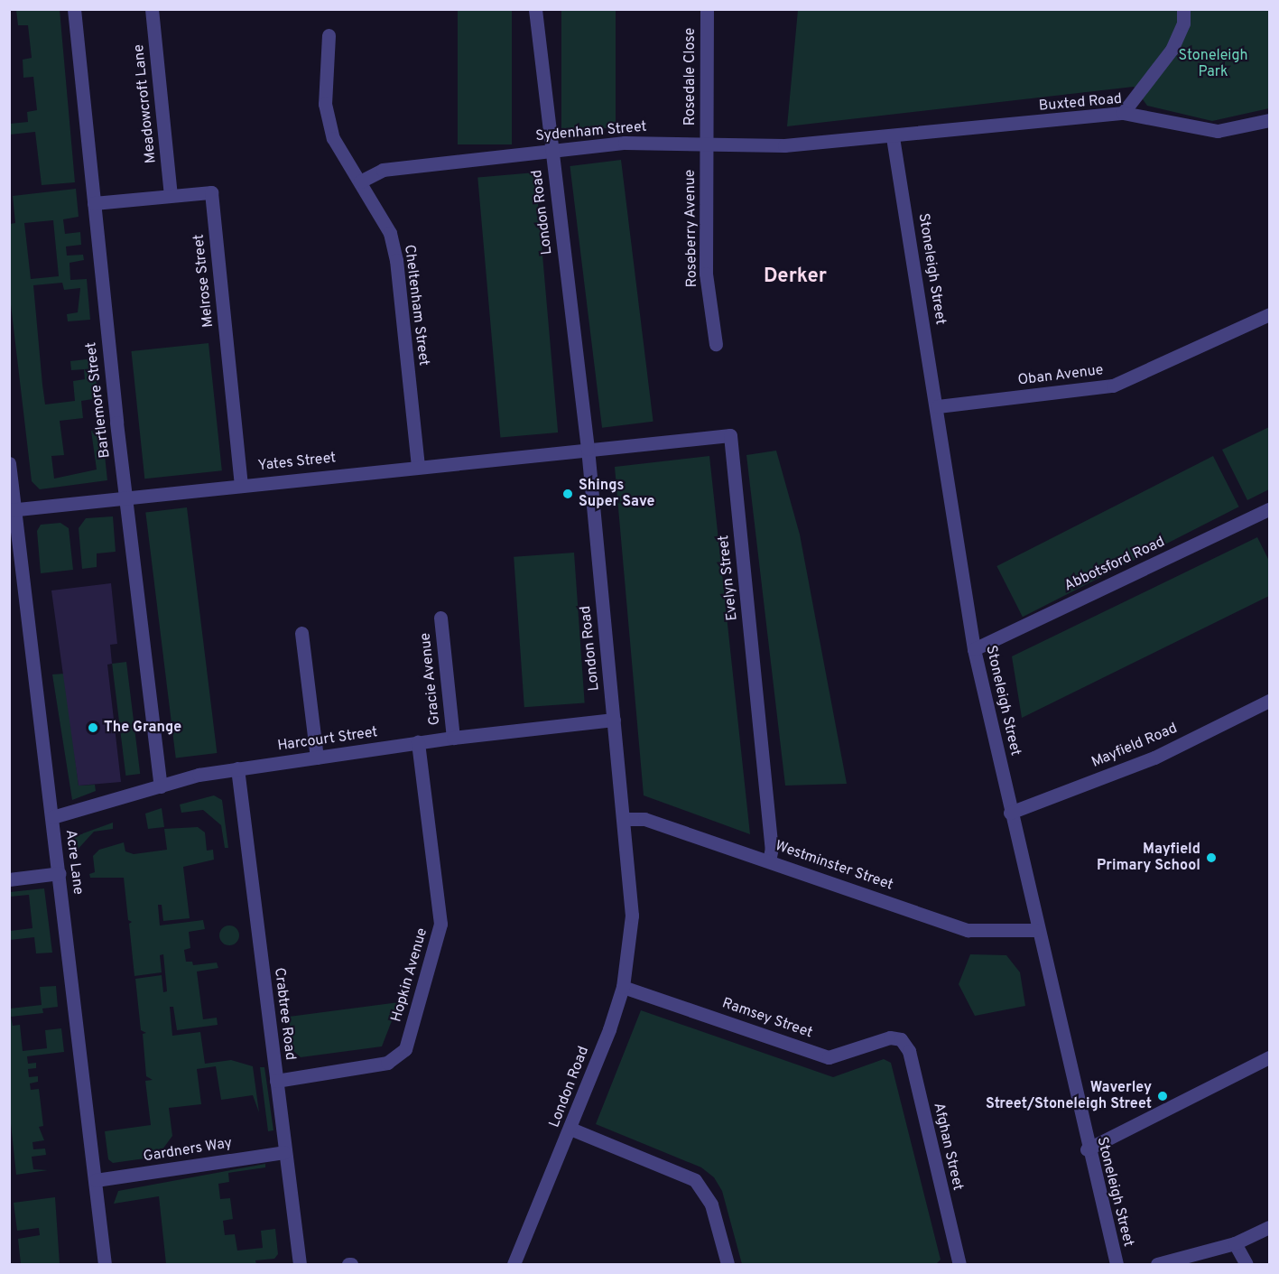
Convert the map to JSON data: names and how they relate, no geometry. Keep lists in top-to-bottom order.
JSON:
{
  "streets": {
    "street": [
      "Rosedale Close",
      "Buxted Road",
      "Meadowcroft Lane",
      "Sydenham Street",
      "London Road",
      "Roseberry Avenue",
      "Stoneleigh Street",
      "Melrose Street",
      "Cheltenham Street",
      "Oban Avenue",
      "Bartlemore Street",
      "Yates Street",
      "Abbotsford Road",
      "Evelyn Street",
      "Gracie Avenue",
      "Harcourt Street",
      "Mayfield Road",
      "Acre Lane",
      "Westminster Street",
      "Hopkin Avenue",
      "Crabtree Road",
      "Ramsey Street",
      "Afghan Street",
      "Gardners Way"
    ]
  },
  "crossings": [
    ["Rosedale Close", "Sydenham Street"],
    ["Rosedale Close", "Roseberry Avenue"],
    ["Buxted Road", "Sydenham Street"],
    ["Buxted Road", "Stoneleigh Street"],
    ["Meadowcroft Lane", "Melrose Street"],
    ["Sydenham Street", "London Road"],
    ["Sydenham Street", "Roseberry Avenue"],
    ["Sydenham Street", "Stoneleigh Street"],
    ["Sydenham Street", "Cheltenham Street"],
    ["London Road", "Yates Street"],
    ["London Road", "Evelyn Street"],
    ["London Road", "Harcourt Street"],
    ["London Road", "Westminster Street"],
    ["London Road", "Ramsey Street"],
    ["Stoneleigh Street", "Oban Avenue"],
    ["Stoneleigh Street", "Abbotsford Road"],
    ["Stoneleigh Street", "Mayfield Road"],
    ["Stoneleigh Street", "Westminster Street"],
    ["Melrose Street", "Bartlemore Street"],
    ["Melrose Street", "Yates Street"],
    ["Cheltenham Street", "Yates Street"],
    ["Bartlemore Street", "Yates Street"],
    ["Bartlemore Street", "Harcourt Street"],
    ["Yates Street", "Evelyn Street"],
    ["Yates Street", "Acre Lane"],
    ["Evelyn Street", "Westminster Street"],
    ["Gracie Avenue", "Harcourt Street"],
    ["Harcourt Street", "Acre Lane"],
    ["Harcourt Street", "Hopkin Avenue"],
    ["Harcourt Street", "Crabtree Road"],
    ["Acre Lane", "Gardners Way"],
    ["Hopkin Avenue", "Crabtree Road"],
    ["Crabtree Road", "Gardners Way"],
    ["Ramsey Street", "Afghan Street"]
  ],
  "districts": ["Derker"],
  "parks": ["Stoneleigh Park"],
  "places": [
    "Shings Super Save",
    "The Grange",
    "Mayfield Primary School",
    "Waverley Street/Stoneleigh Street"
  ]
}
